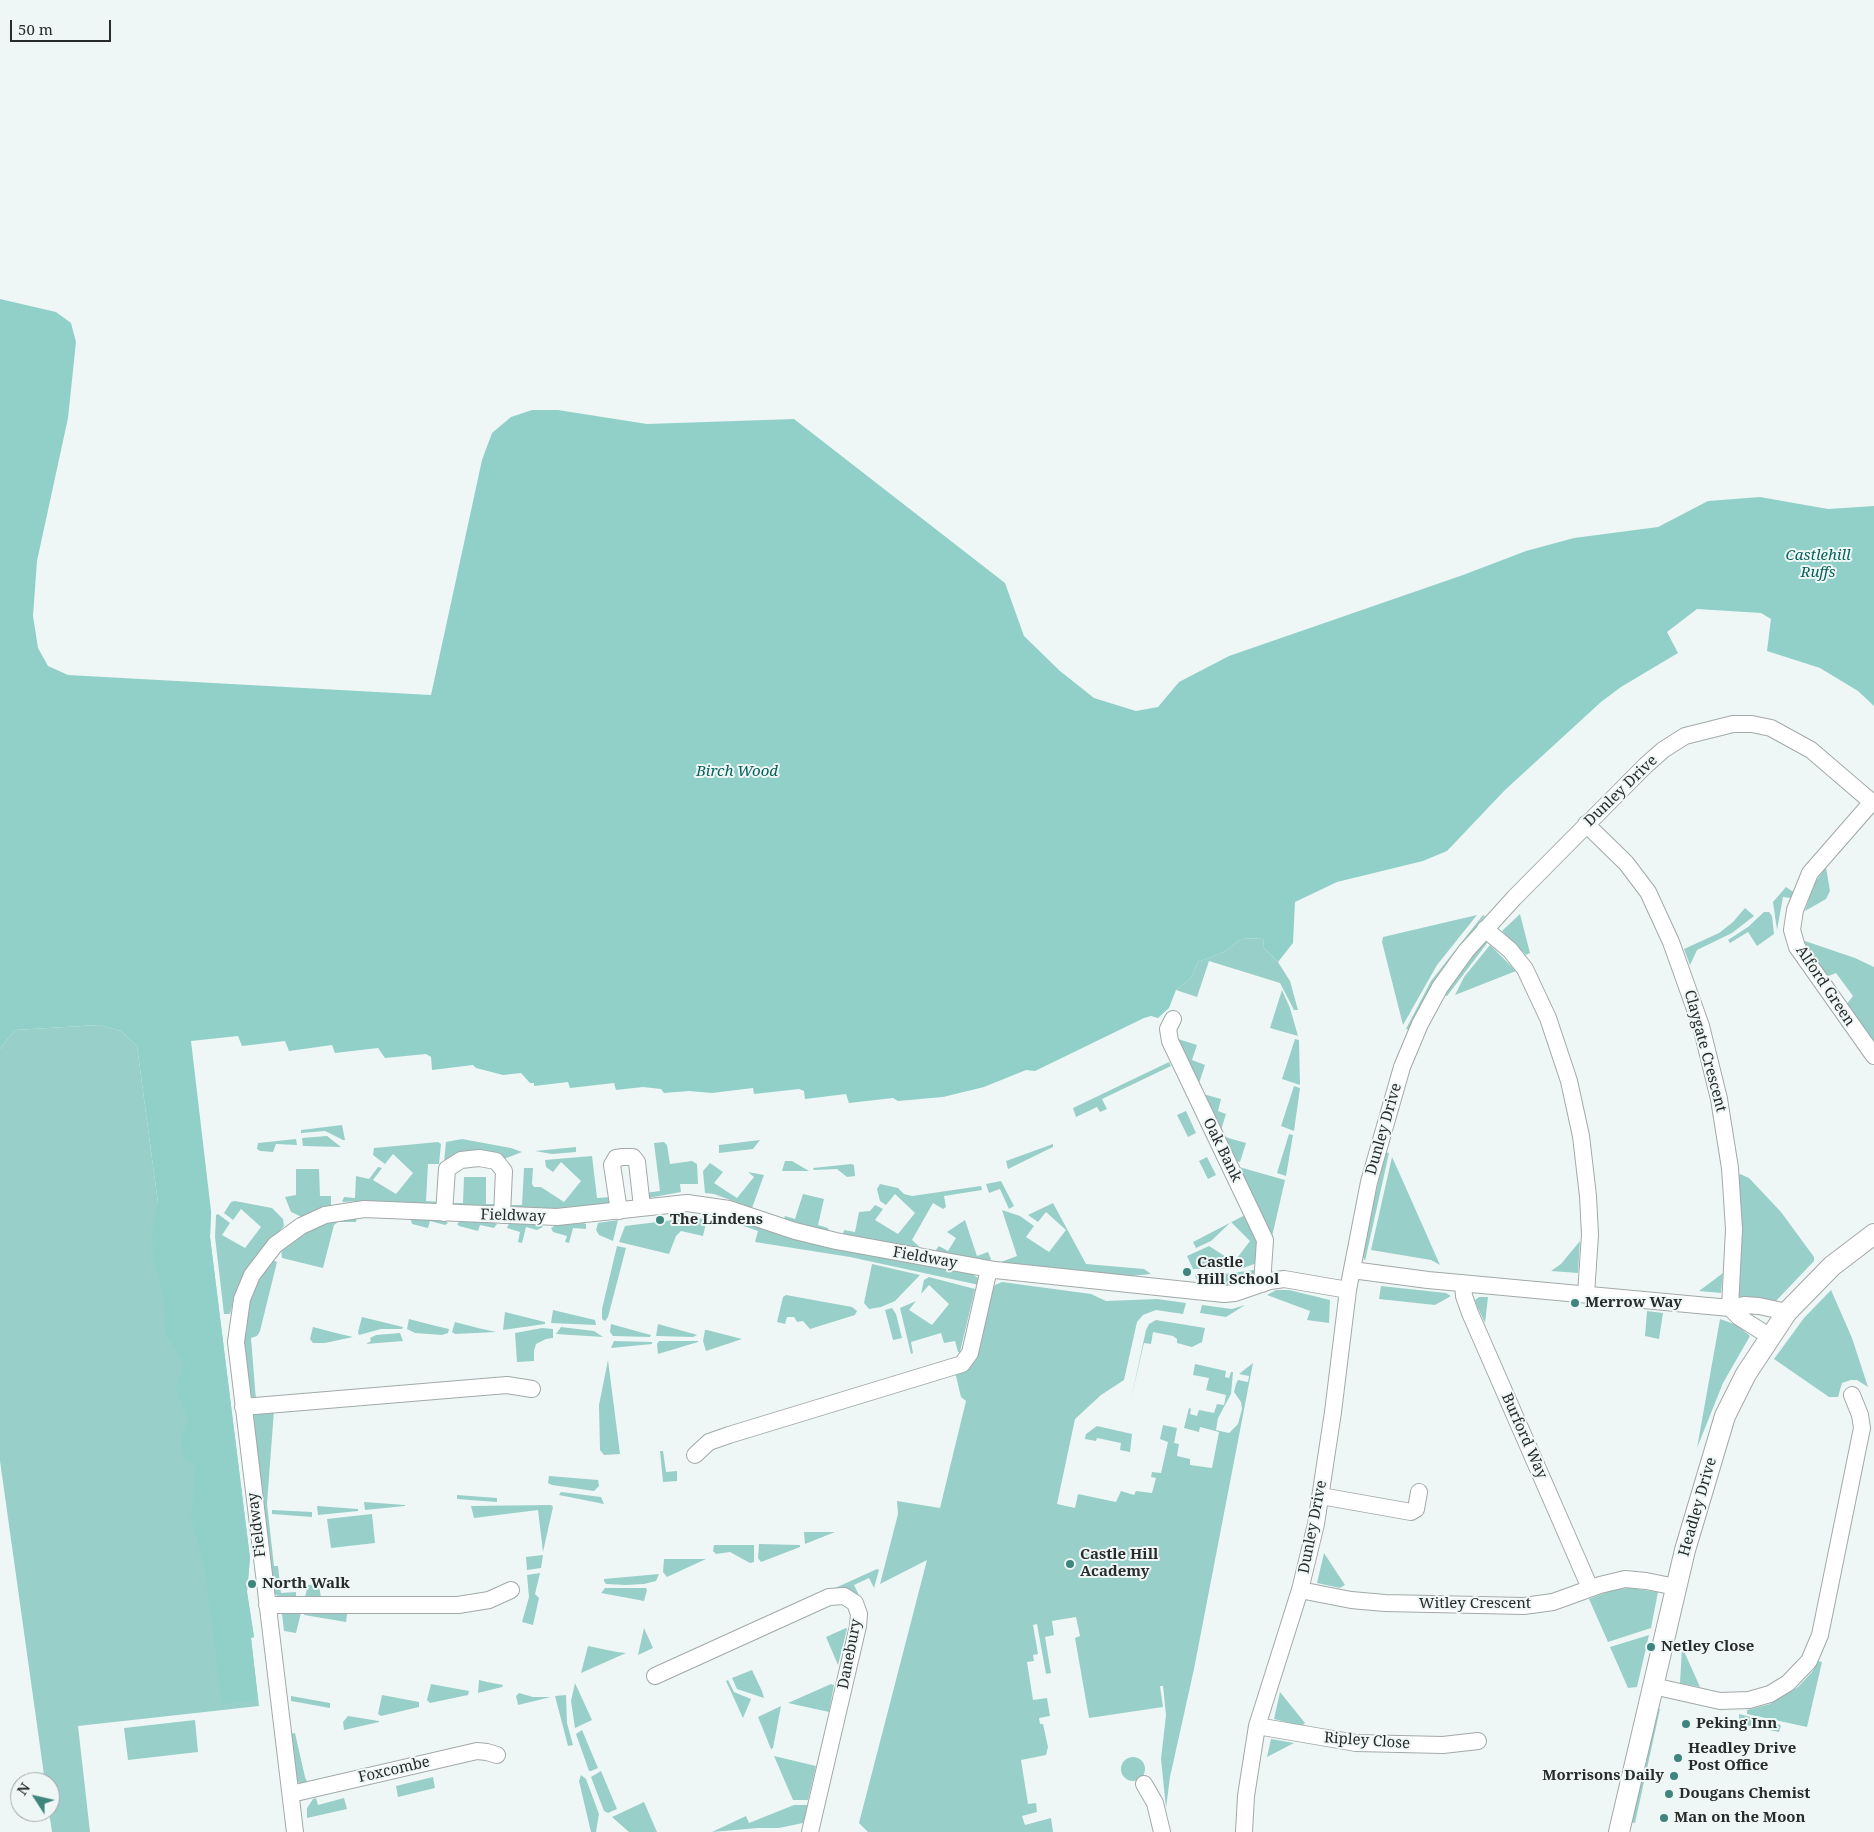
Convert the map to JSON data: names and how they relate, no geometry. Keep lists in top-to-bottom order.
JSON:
{
  "streets": {
    "street": [
      "Dunley Drive",
      "Alford Green",
      "Claygate Crescent",
      "Oak Bank",
      "Fieldway",
      "Burford Way",
      "Headley Drive",
      "Witley Crescent",
      "Danebury",
      "Ripley Close",
      "Foxcombe"
    ]
  },
  "crossings": [
    ["Dunley Drive", "Alford Green"],
    ["Dunley Drive", "Claygate Crescent"],
    ["Dunley Drive", "Fieldway"],
    ["Dunley Drive", "Witley Crescent"],
    ["Dunley Drive", "Ripley Close"],
    ["Oak Bank", "Fieldway"],
    ["Fieldway", "Foxcombe"],
    ["Burford Way", "Witley Crescent"],
    ["Headley Drive", "Witley Crescent"]
  ],
  "parks": ["Castlehill Ruffs", "Birch Wood"],
  "places": [
    "The Lindens",
    "Castle Hill School",
    "Merrow Way",
    "Castle Hill Academy",
    "North Walk",
    "Netley Close",
    "Peking Inn",
    "Headley Drive Post Office",
    "Morrisons Daily",
    "Dougans Chemist",
    "Man on the Moon"
  ],
  "scale_bar": "50 m",
  "north": "top left"
}
